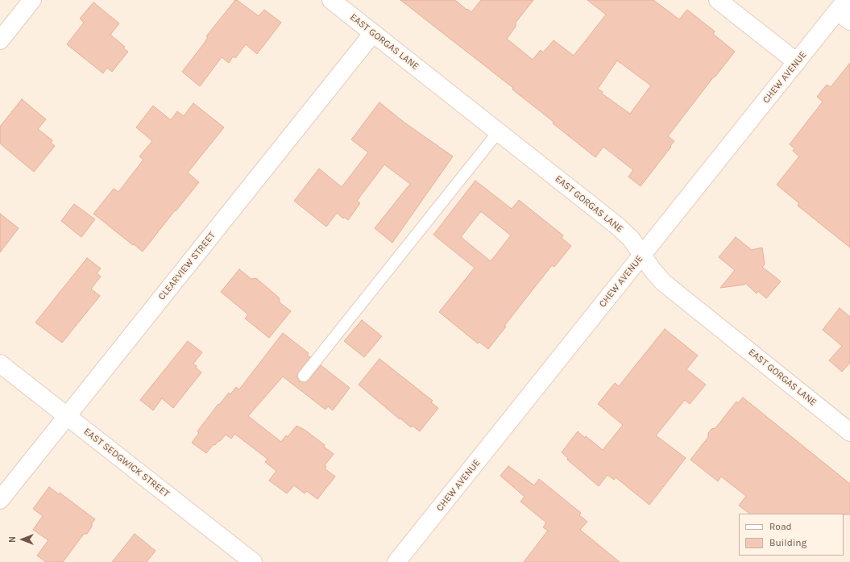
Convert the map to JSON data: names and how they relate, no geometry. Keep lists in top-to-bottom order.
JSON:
{
  "streets": {
    "street": [
      "EAST GORGAS LANE",
      "CHEW AVENUE",
      "CLEARVIEW STREET",
      "EAST SEDGWICK STREET"
    ]
  },
  "crossings": [
    ["EAST GORGAS LANE", "CHEW AVENUE"],
    ["EAST GORGAS LANE", "CLEARVIEW STREET"],
    ["CLEARVIEW STREET", "EAST SEDGWICK STREET"]
  ],
  "legend": ["Road", "Building"],
  "north": "left"
}
